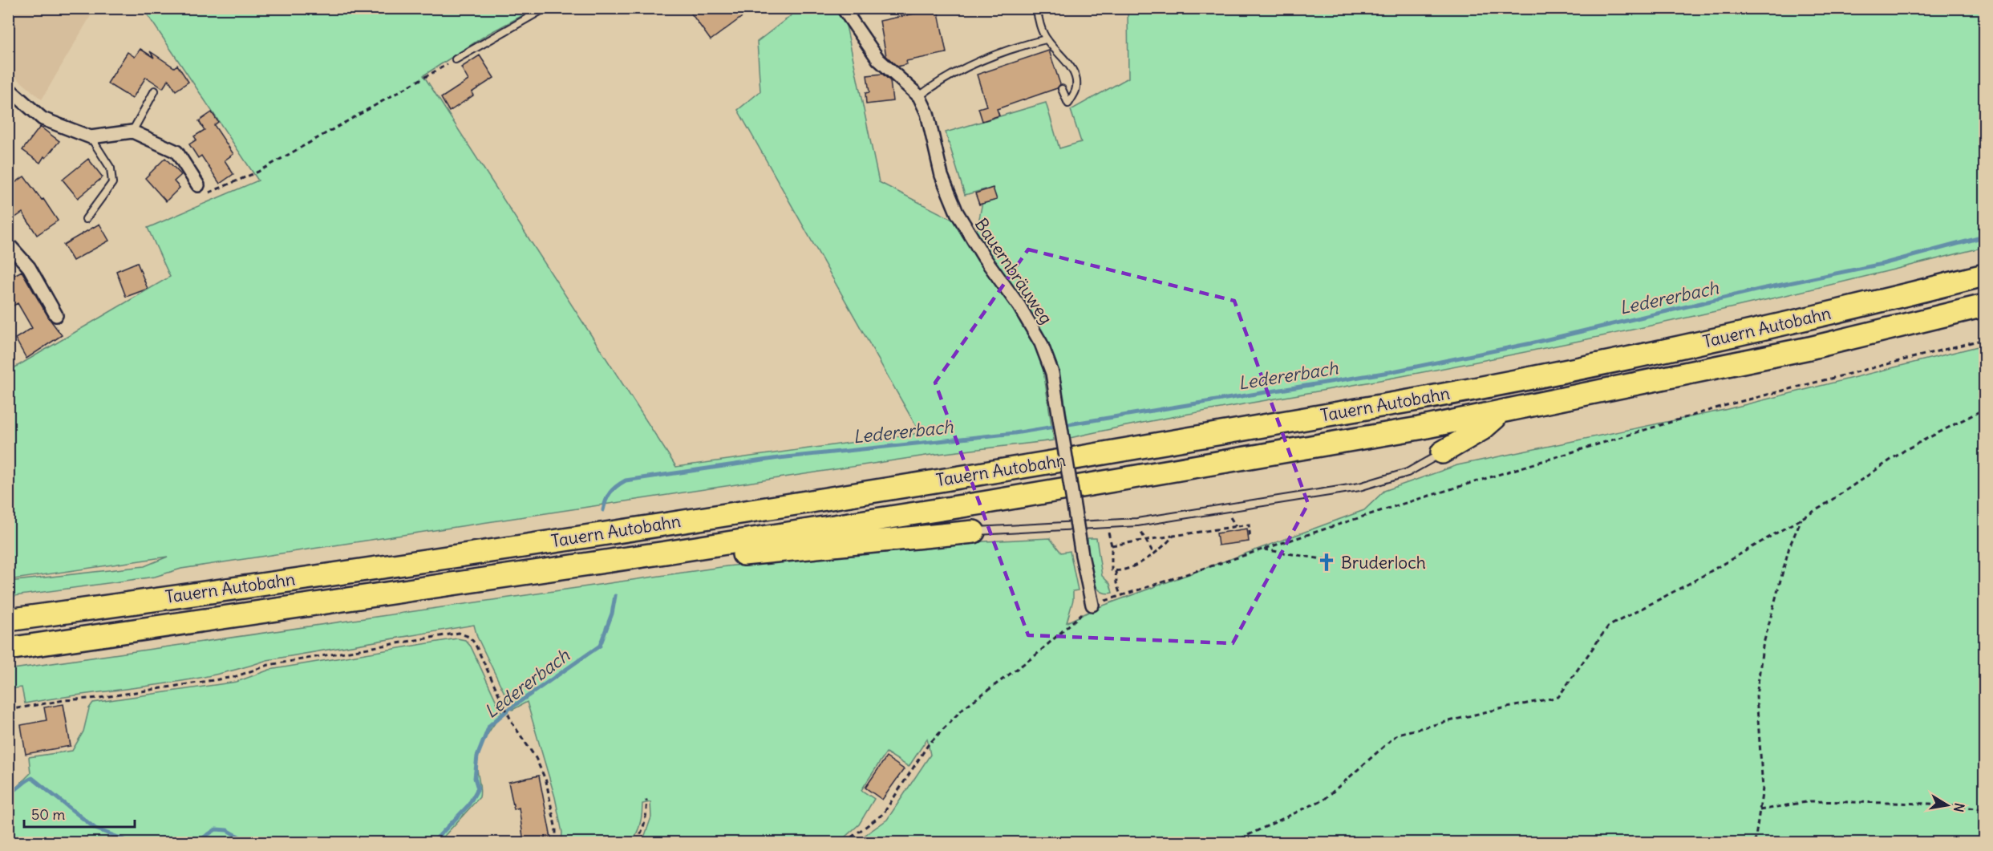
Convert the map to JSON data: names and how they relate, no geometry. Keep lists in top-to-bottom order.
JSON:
{
  "streets": {
    "highway": ["Tauern Autobahn"],
    "street": ["Bauernbräuweg"]
  },
  "water": ["Ledererbach"],
  "places": {
    "church": ["Bruderloch"]
  },
  "scale_bar": "50 m",
  "north": "right"
}
